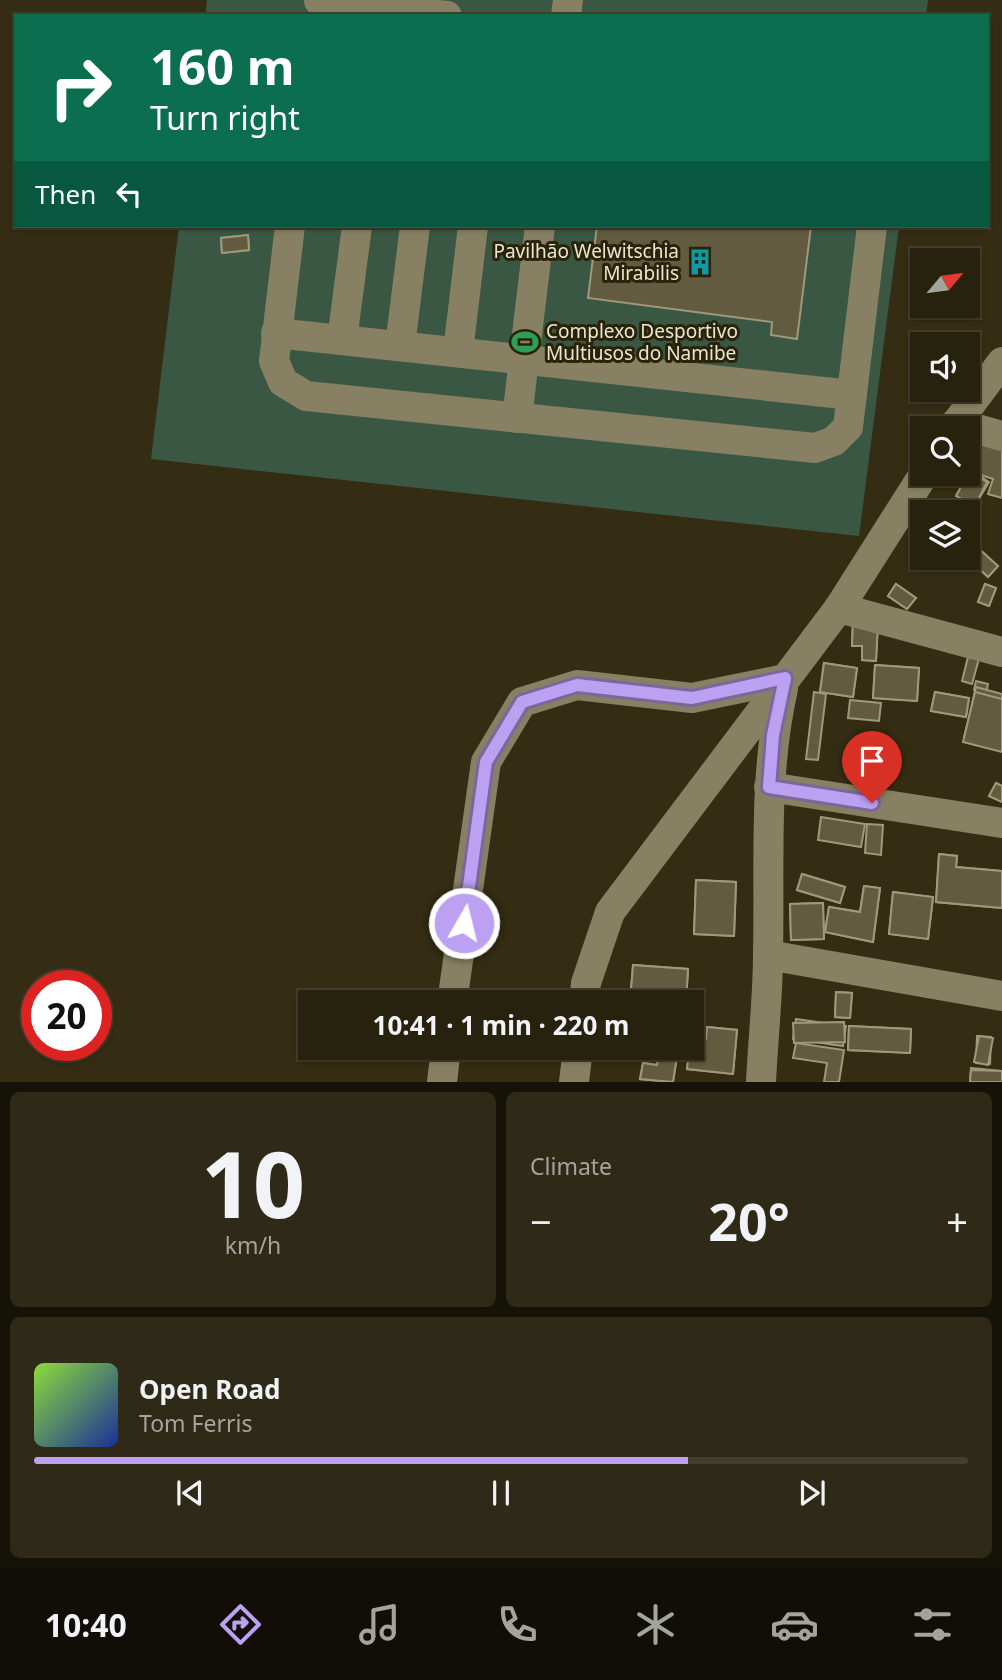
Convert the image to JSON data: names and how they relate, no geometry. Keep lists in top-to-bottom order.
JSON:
{
  "places": {
    "building": ["Pavilhão Welwitschia Mirabilis"],
    "sports": ["Complexo Desportivo Multiusos do Namibe"]
  },
  "north": "top right",
  "page": {
    "turn": ["160 m", "Turn right"],
    "then": "Then",
    "limit": "20",
    "trip": "10:41 · 1 min · 220 m",
    "tile": [
      ["10", "km/h"],
      "Climate"
    ],
    "heat": ["−", "20°", "+"],
    "song": ["Open Road", "Tom Ferris"],
    "tabs": "10:40"
  }
}
